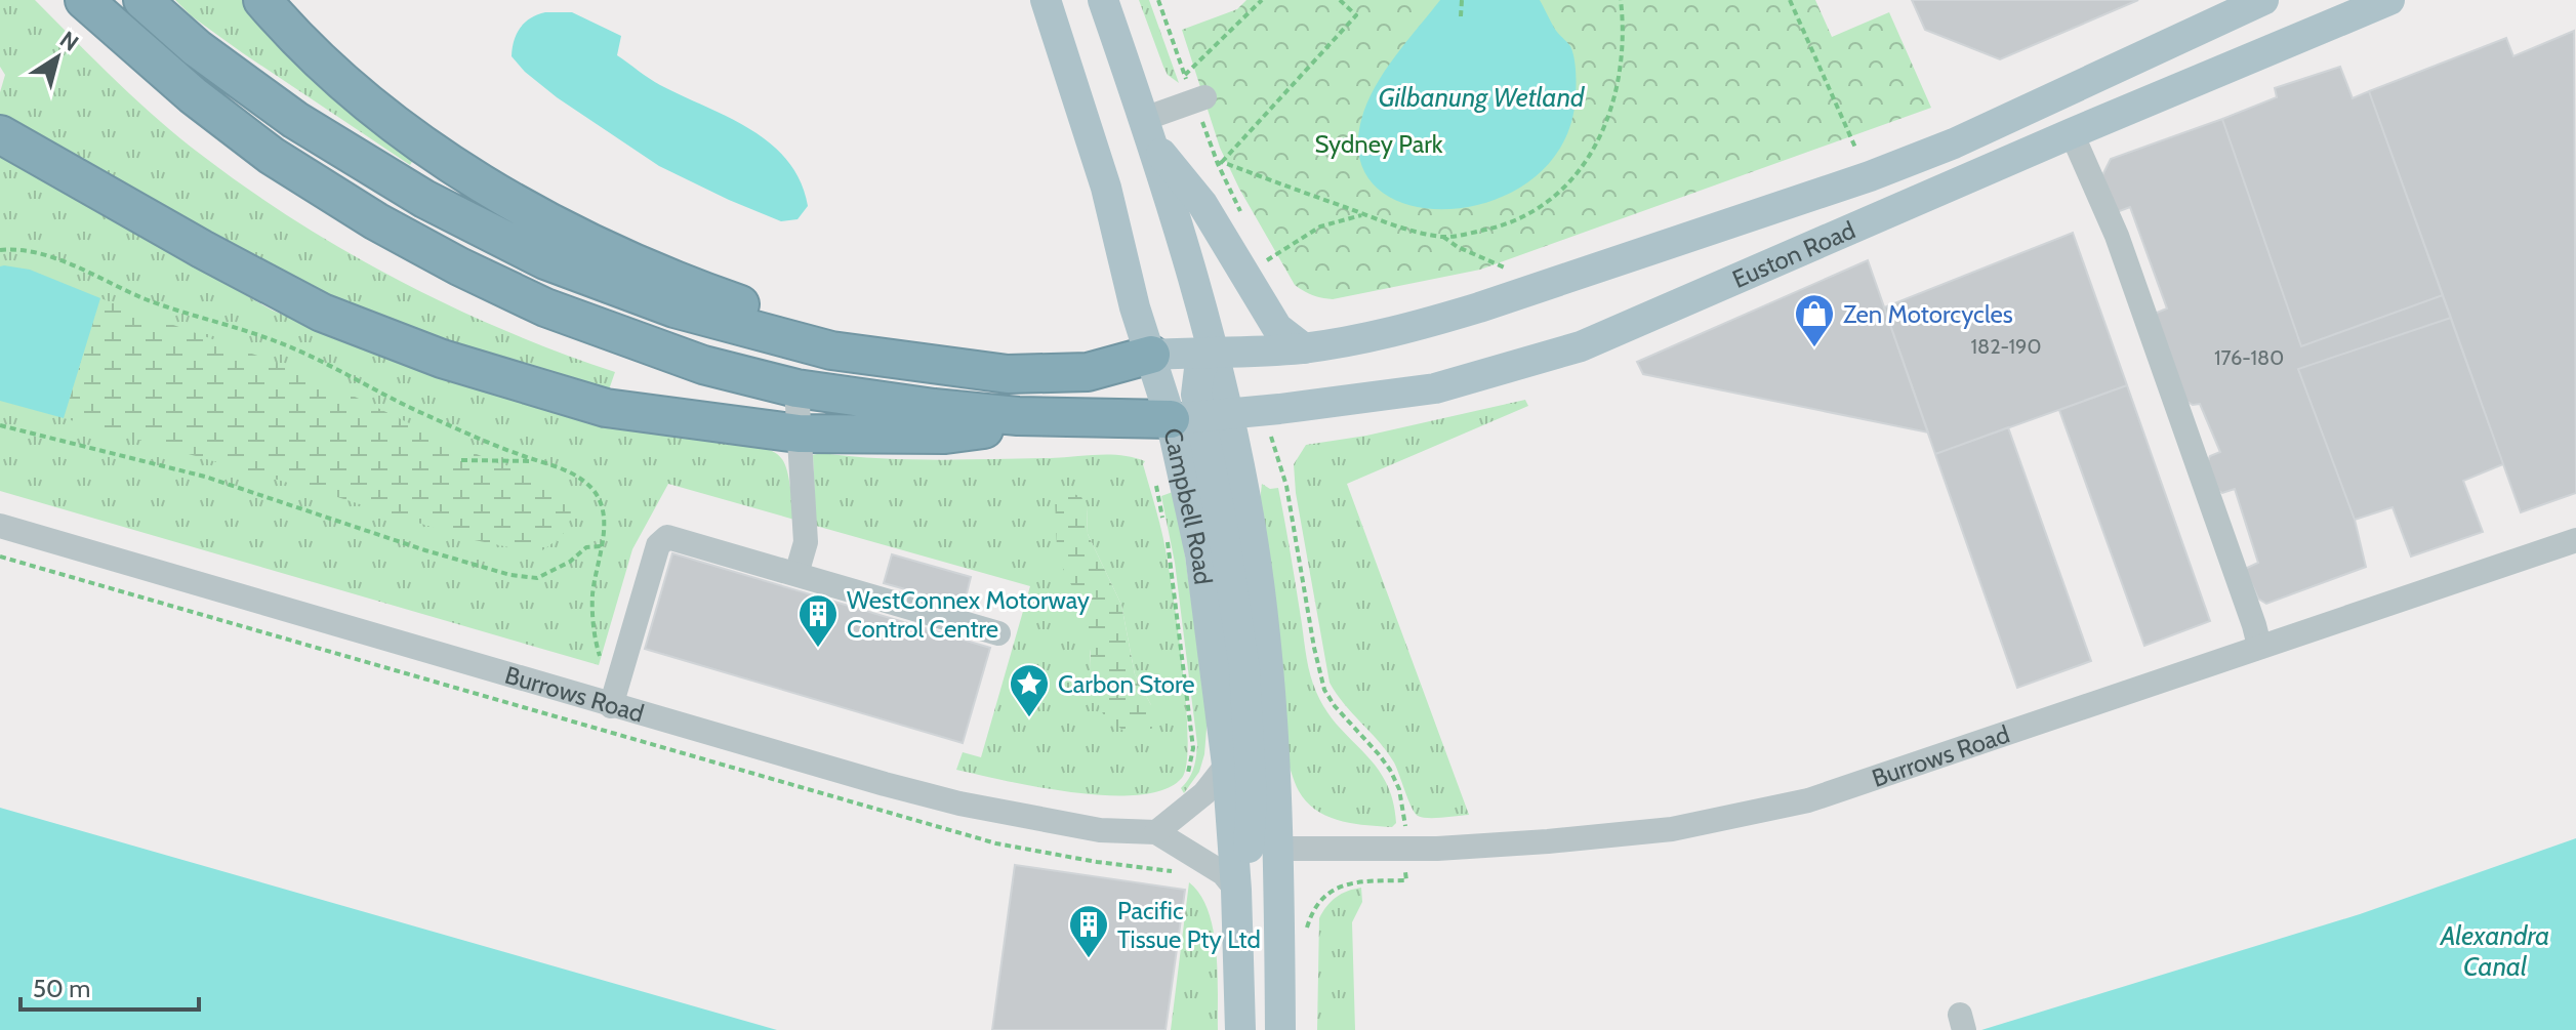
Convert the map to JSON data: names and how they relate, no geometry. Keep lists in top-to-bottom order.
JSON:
{
  "streets": {
    "main road": ["Euston Road", "Campbell Road"],
    "street": ["Burrows Road"]
  },
  "crossings": [
    ["Euston Road", "Campbell Road"],
    ["Campbell Road", "Burrows Road"]
  ],
  "water": ["Gilbanung Wetland", "Alexandra Canal"],
  "parks": ["Sydney Park"],
  "places": {
    "shop": ["Zen Motorcycles"],
    "building": ["WestConnex Motorway Control Centre", "Pacific Tissue Pty Ltd"],
    "place": ["Carbon Store"]
  },
  "house_numbers": ["182-190", "176-180"],
  "scale_bar": "50 m",
  "north": "top right"
}
